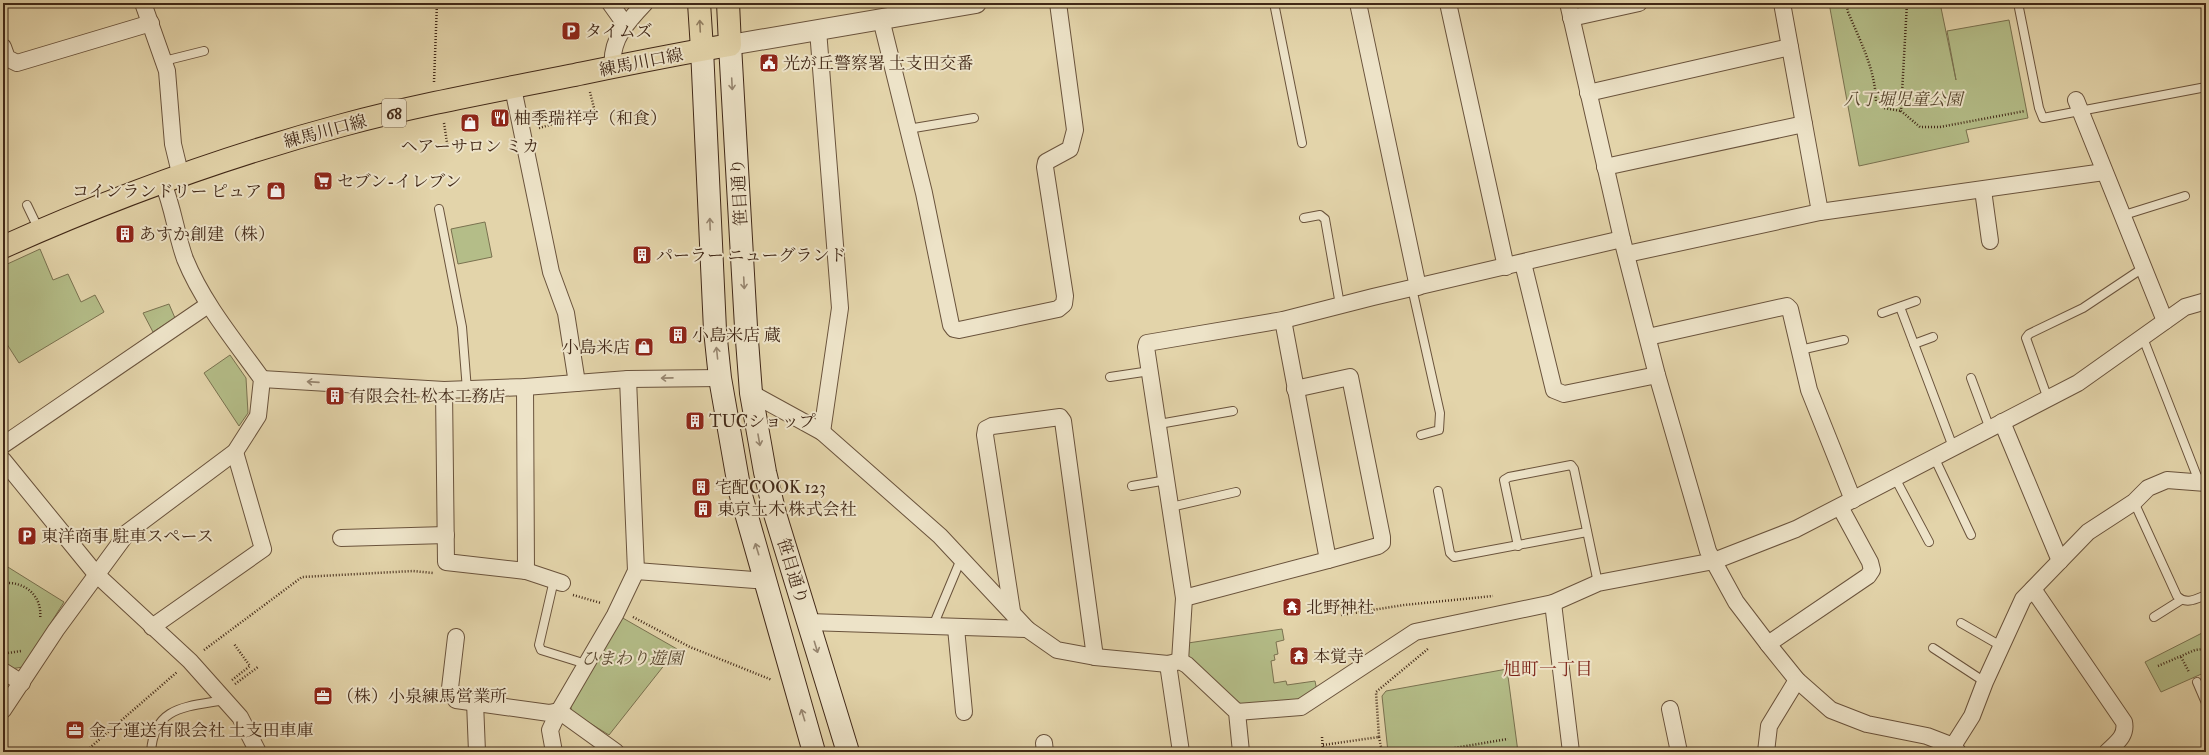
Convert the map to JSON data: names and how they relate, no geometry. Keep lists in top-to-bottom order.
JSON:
{
  "streets": {
    "main road": ["練馬川口線", "68", "笹目通り"]
  },
  "crossings": [
    ["練馬川口線", "笹目通り"]
  ],
  "districts": ["旭町一丁目"],
  "parks": ["八丁堀児童公園", "ひまわり遊園"],
  "places": {
    "parking": ["タイムズ", "東洋商事 駐車スペース"],
    "public building": ["光が丘警察署 土支田交番"],
    "restaurant": ["柚季瑞祥亭（和食）"],
    "shop": ["ヘアーサロン ミカ", "コインランドリー ピュア", "小島米店"],
    "supermarket": ["セブン-イレブン"],
    "building": [
      "あすか創建（株）",
      "パーラー ニューグランド",
      "小島米店 蔵",
      "有限会社 松本工務店",
      "TUCショップ",
      "宅配COOK 123",
      "東京土木 株式会社"
    ],
    "temple": ["北野神社", "本覚寺"],
    "office": ["（株）小泉練馬営業所", "金子運送有限会社 土支田車庫"]
  }
}
